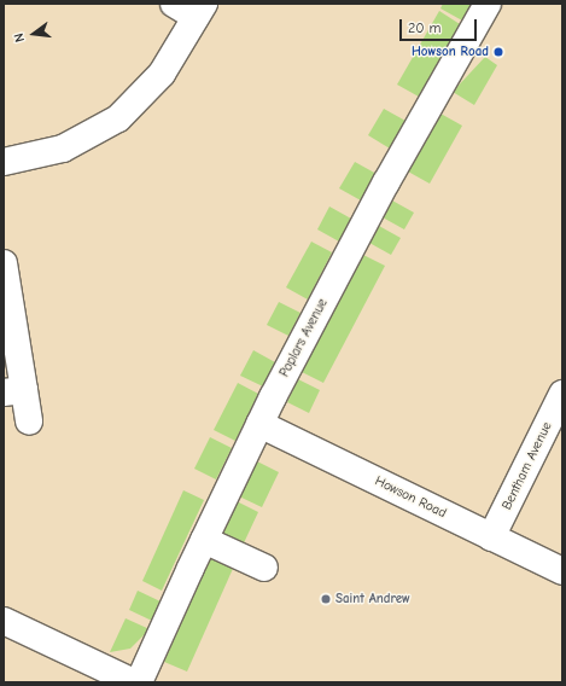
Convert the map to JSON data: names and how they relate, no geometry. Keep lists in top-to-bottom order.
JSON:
{
  "streets": {
    "street": ["Poplars Avenue", "Bentham Avenue", "Howson Road"]
  },
  "crossings": [
    ["Poplars Avenue", "Howson Road"],
    ["Bentham Avenue", "Howson Road"]
  ],
  "places": ["Howson Road", "Saint Andrew"],
  "scale_bar": "20 m",
  "north": "left"
}
